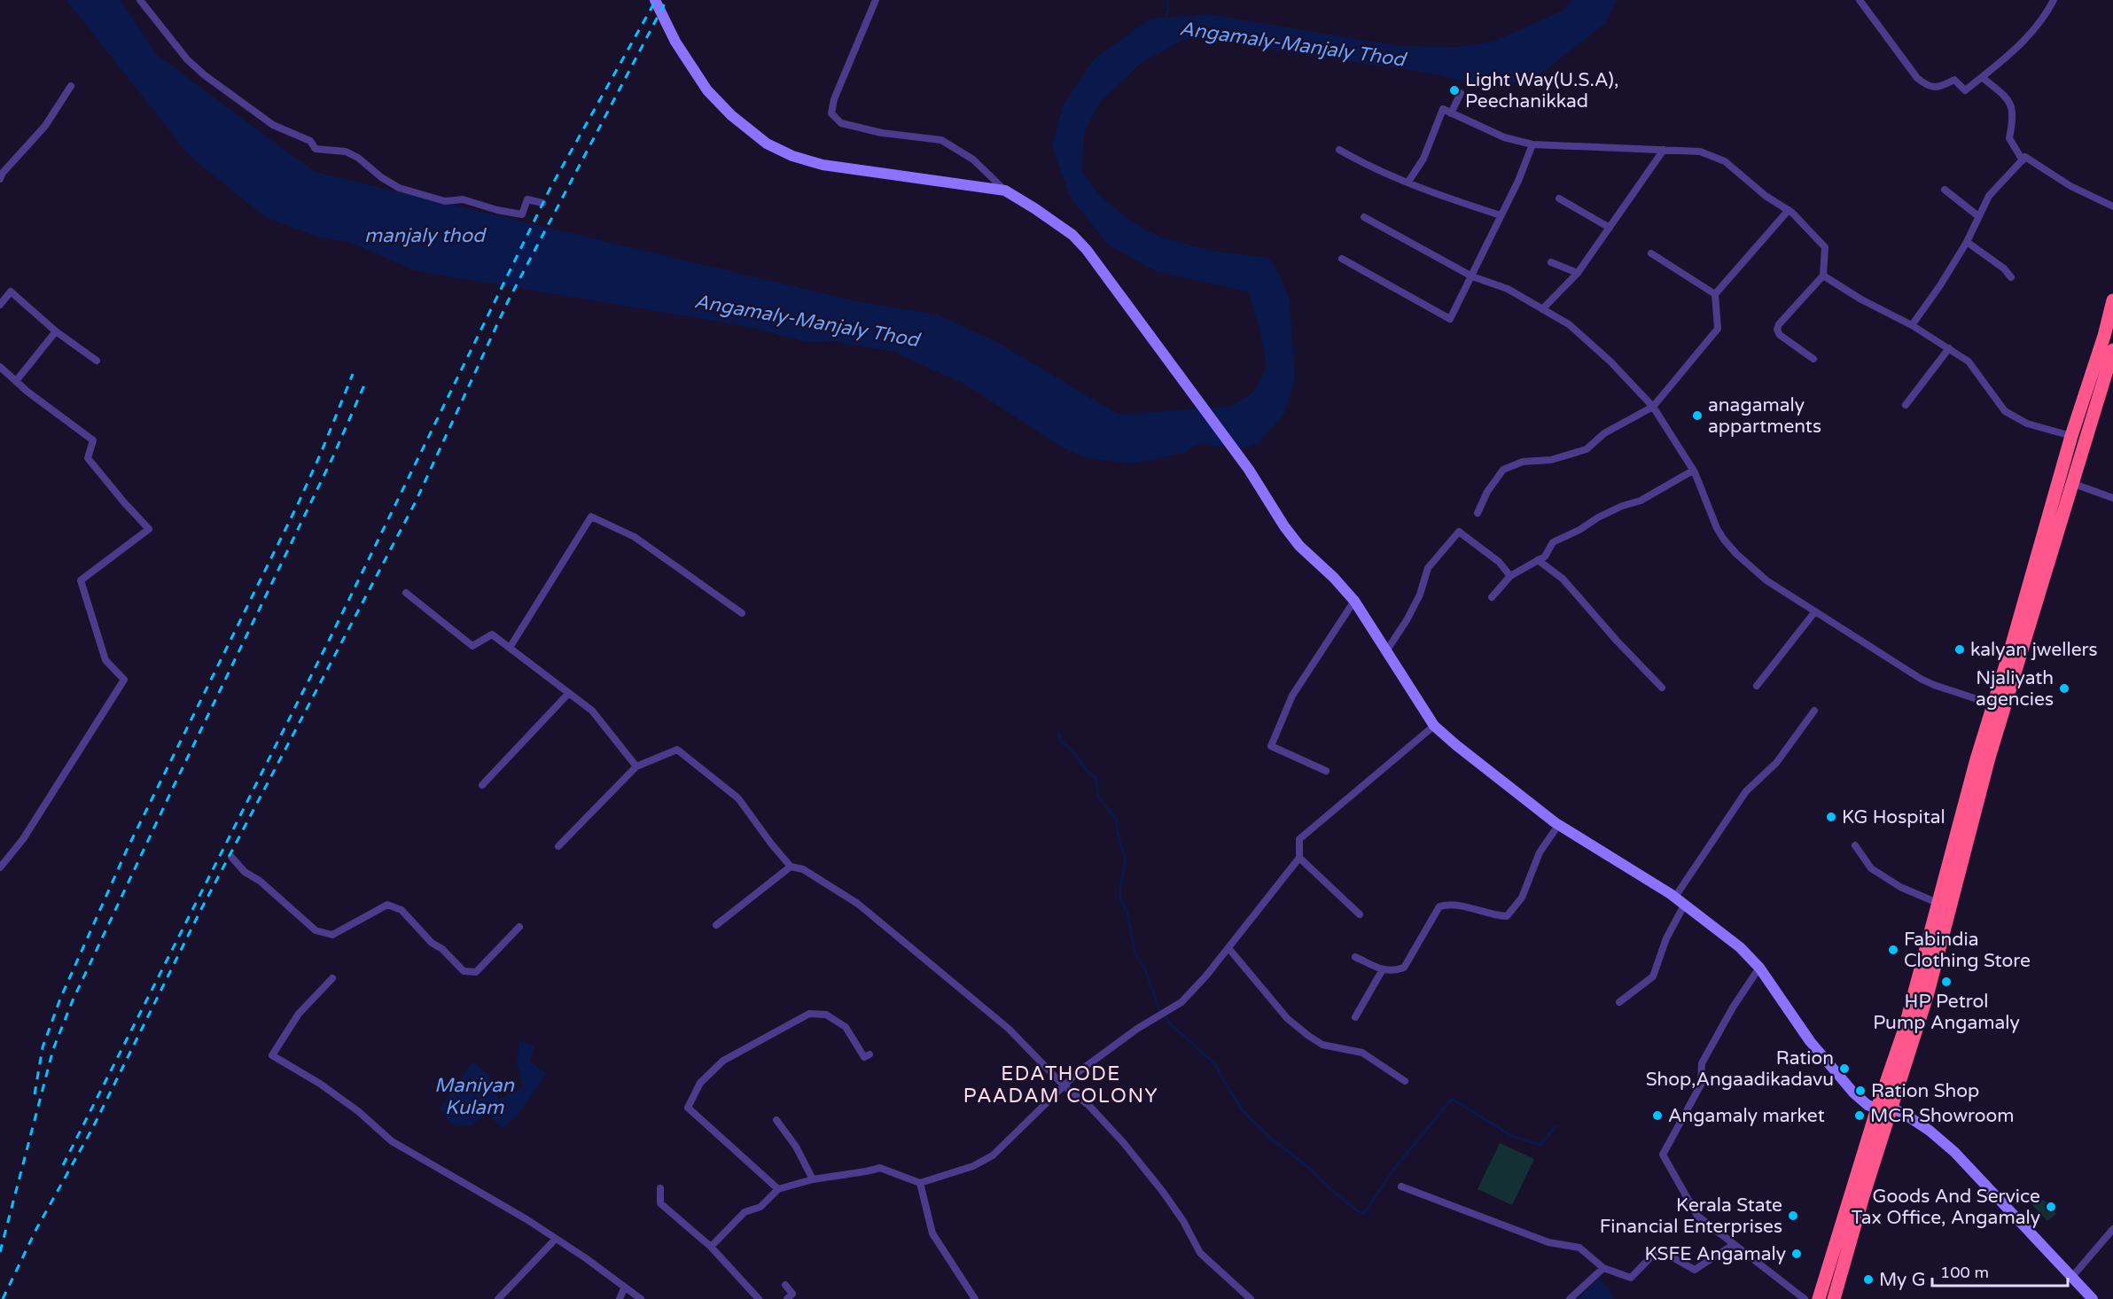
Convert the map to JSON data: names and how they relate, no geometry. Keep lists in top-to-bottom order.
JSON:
{
  "districts": ["EDATHODE PAADAM COLONY"],
  "water": ["Angamaly-Manjaly Thod", "manjaly thod", "Maniyan Kulam"],
  "places": [
    "Light Way(U.S.A), Peechanikkad",
    "anagamaly appartments",
    "kalyan jwellers",
    "Njaliyath agencies",
    "KG Hospital",
    "Fabindia Clothing Store",
    "HP Petrol Pump Angamaly",
    "Ration Shop,Angaadikadavu",
    "Ration Shop",
    "Angamaly market",
    "MCR Showroom",
    "Goods And Service Tax Office, Angamaly",
    "Kerala State Financial Enterprises",
    "KSFE Angamaly",
    "My G"
  ],
  "scale_bar": "100 m"
}
